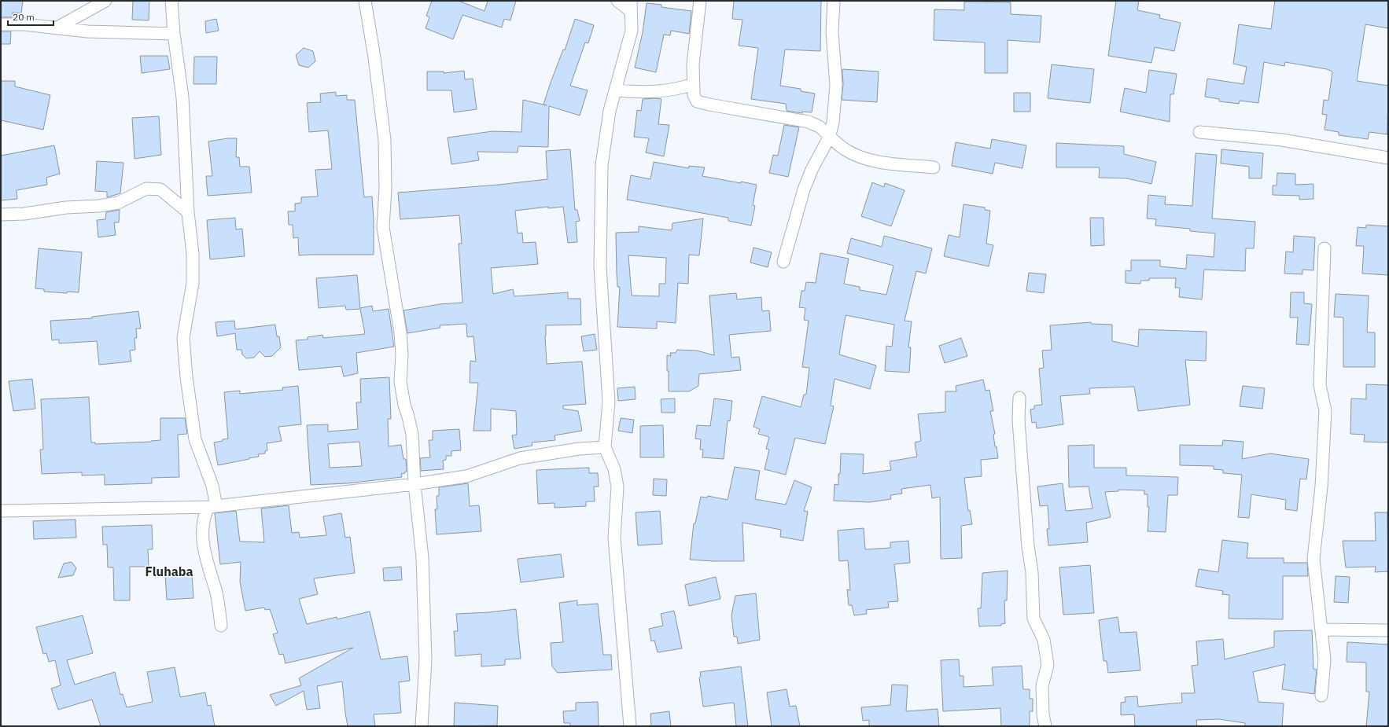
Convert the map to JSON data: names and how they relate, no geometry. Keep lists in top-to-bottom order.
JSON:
{
  "districts": ["Fluhaba"],
  "scale_bar": "20 m"
}
